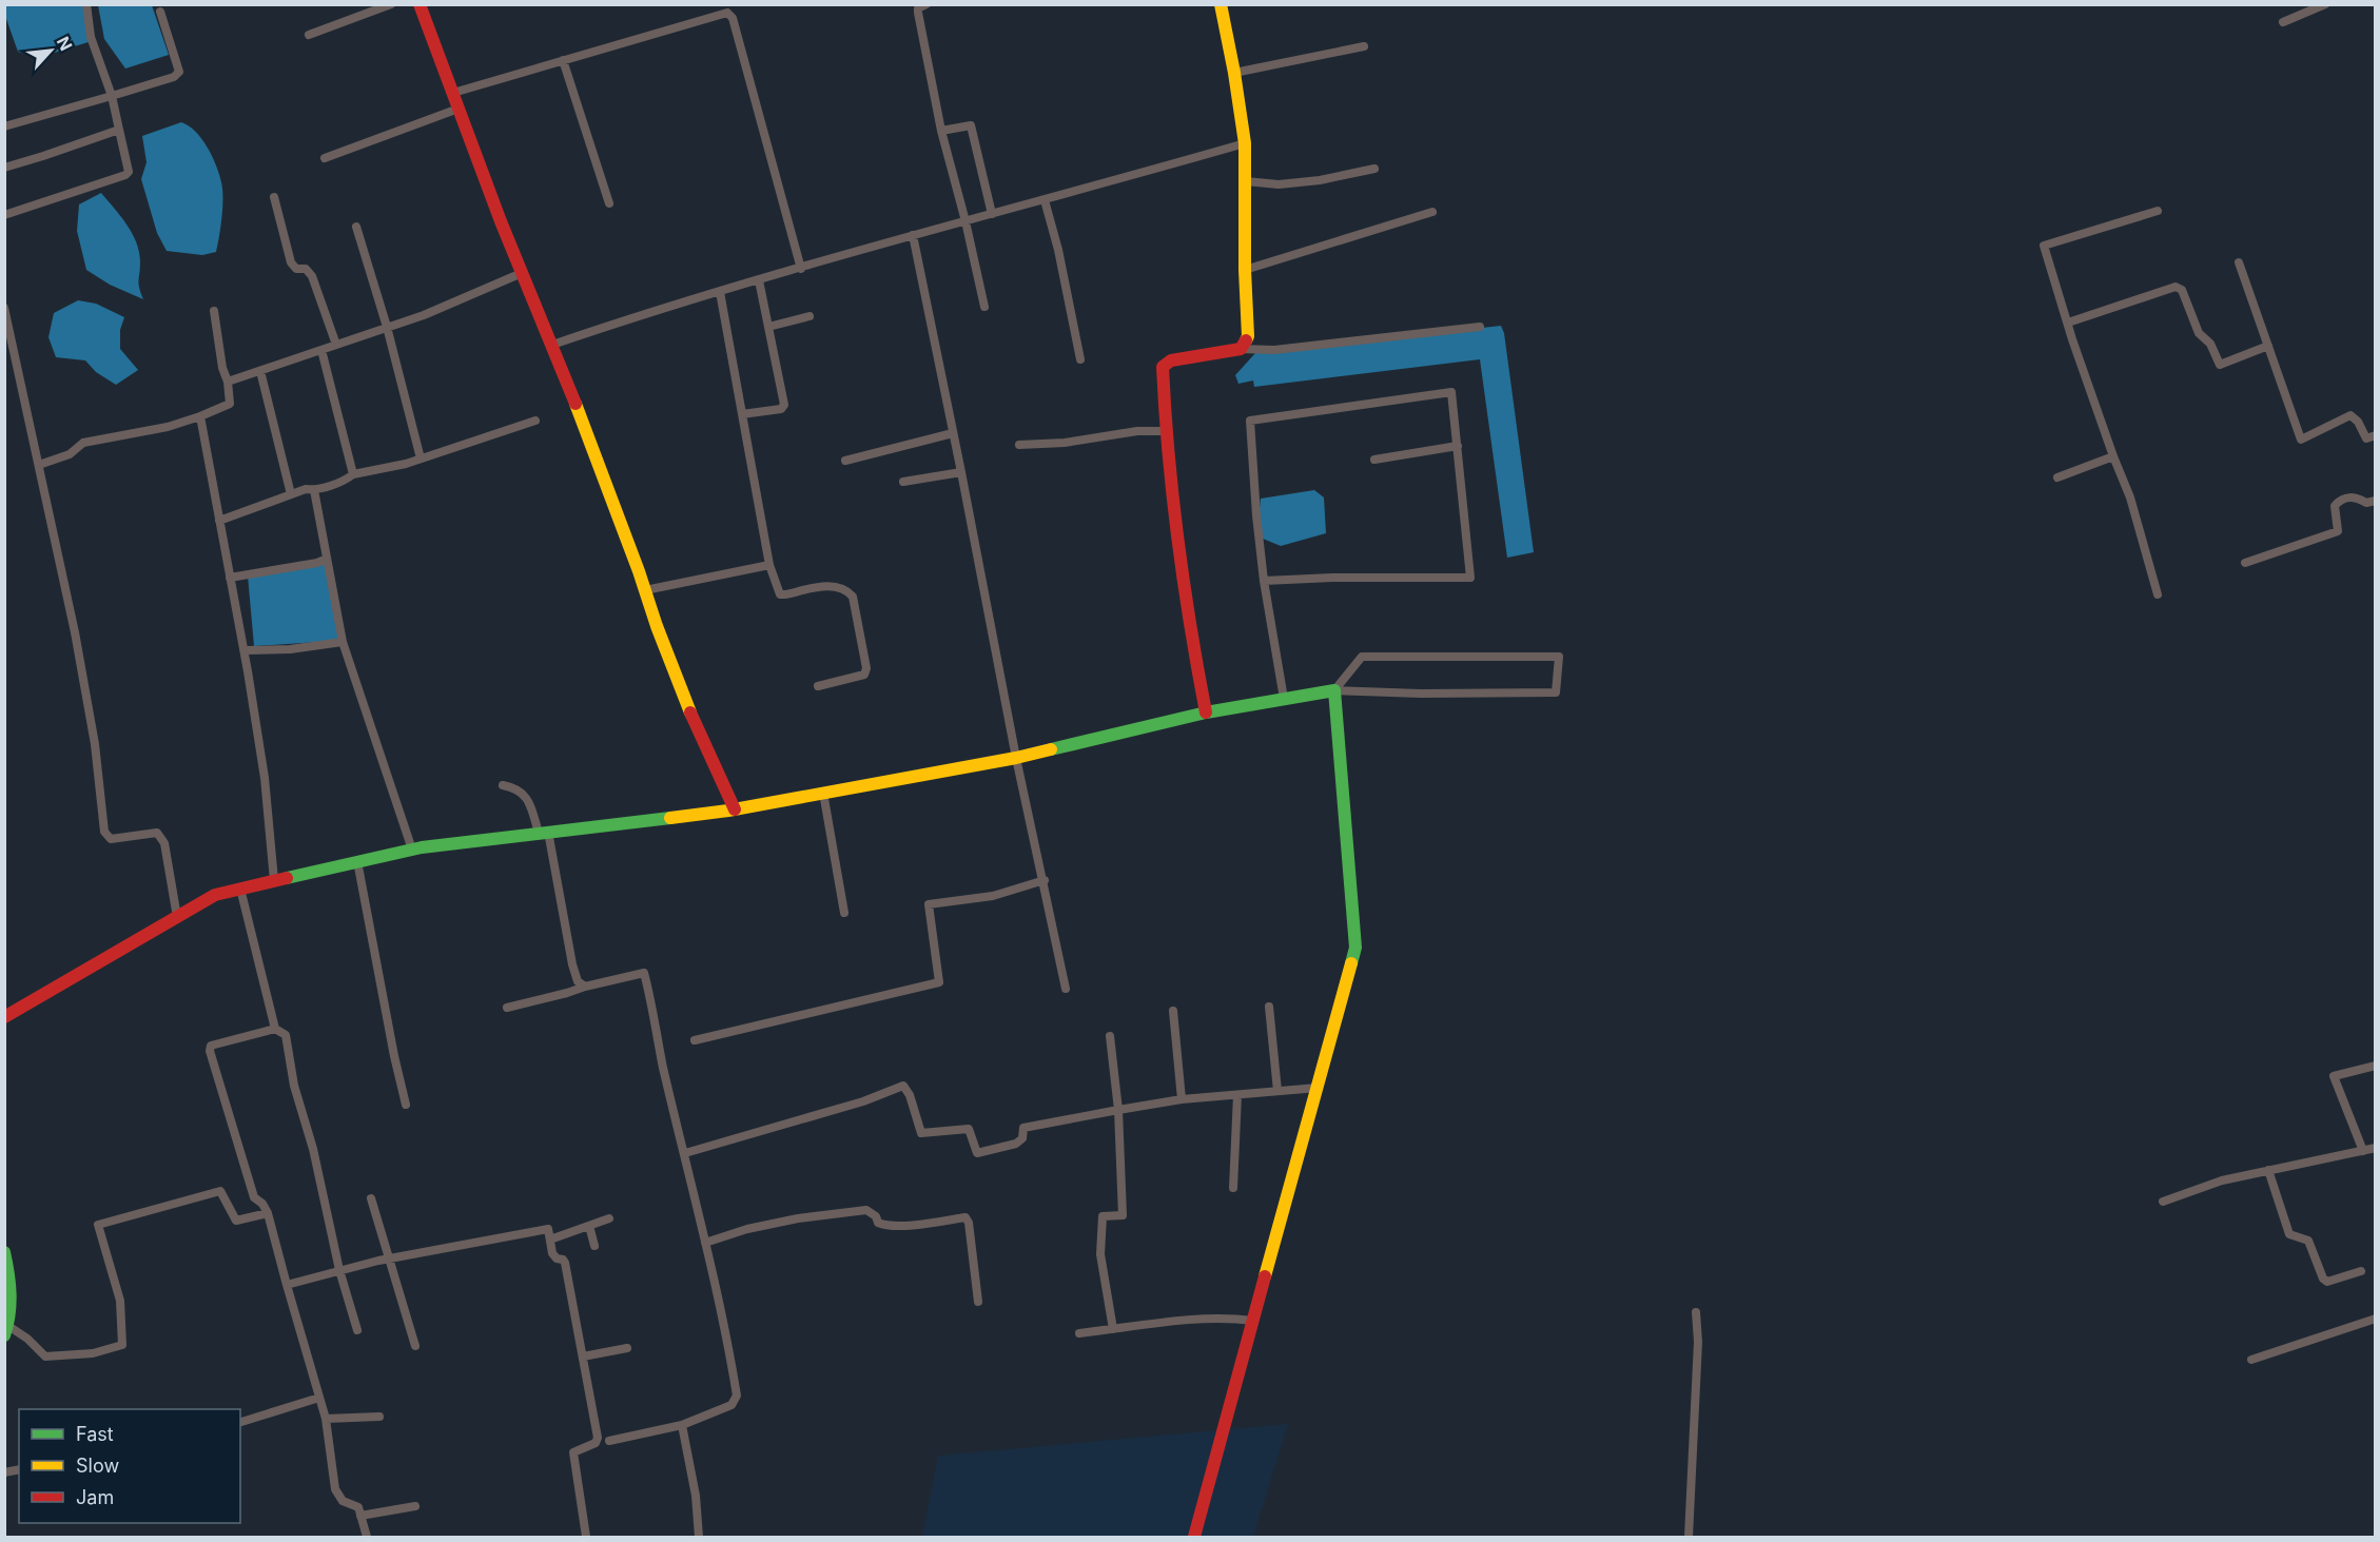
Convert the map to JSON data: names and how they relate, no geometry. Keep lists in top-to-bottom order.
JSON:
{
  "legend": ["Fast", "Slow", "Jam"],
  "north": "top right"
}
